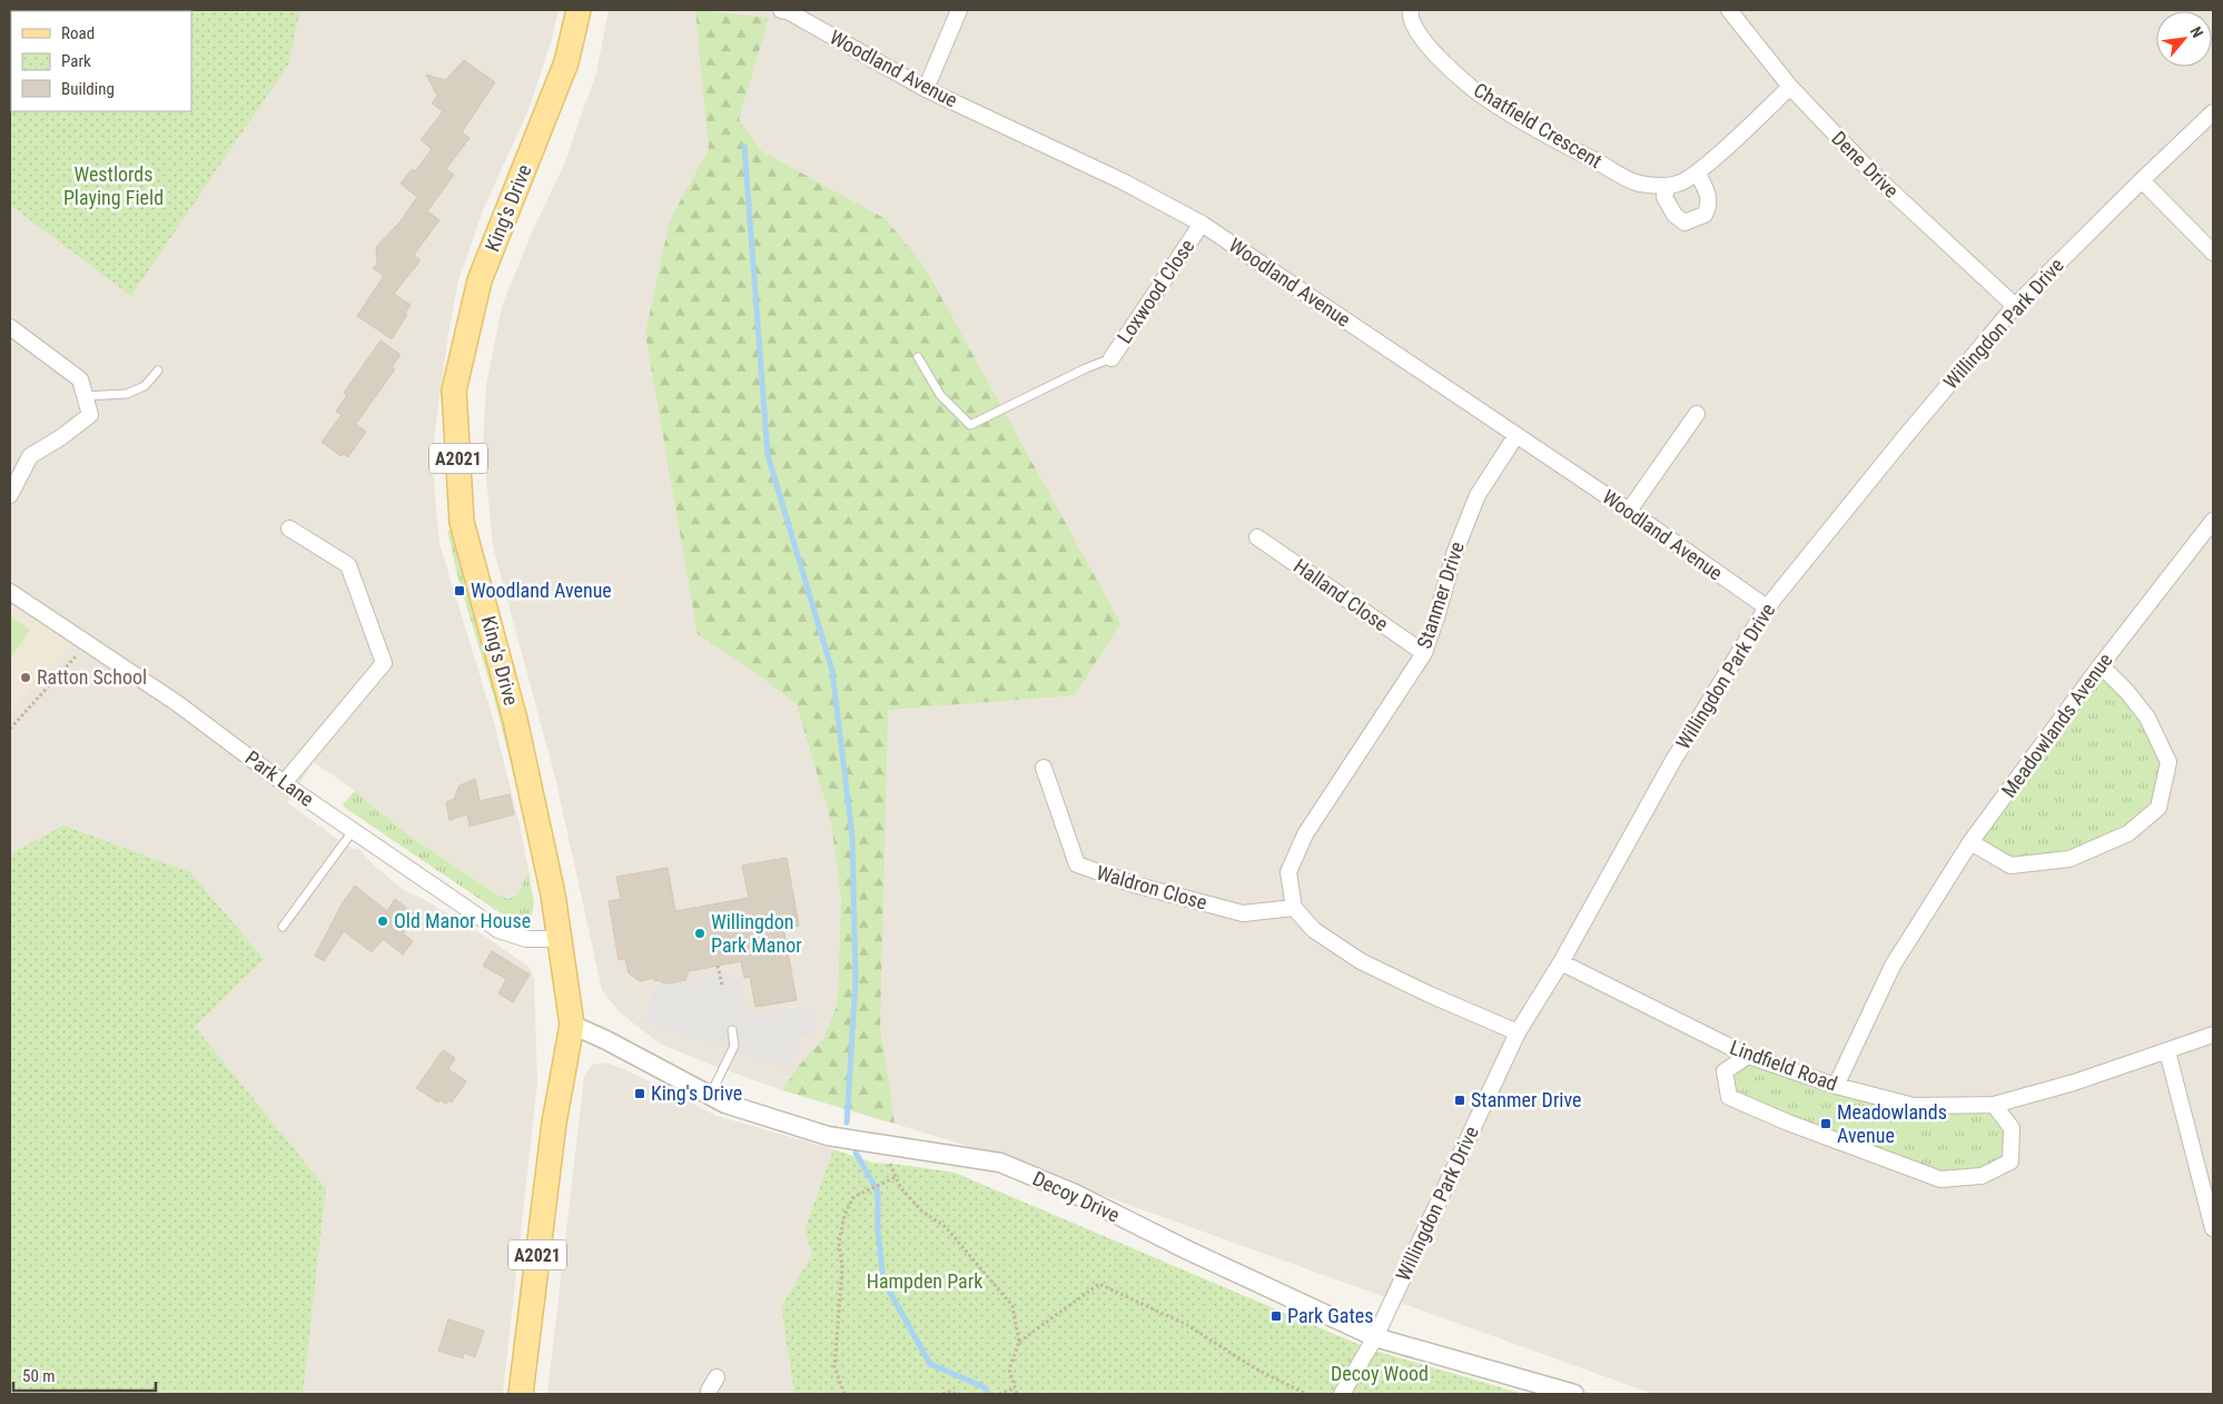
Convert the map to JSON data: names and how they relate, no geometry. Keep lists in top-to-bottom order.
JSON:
{
  "streets": {
    "main road": ["King's Drive", "A2021"],
    "street": [
      "Woodland Avenue",
      "Chatfield Crescent",
      "Dene Drive",
      "Loxwood Close",
      "Willingdon Park Drive",
      "Halland Close",
      "Stanmer Drive",
      "Meadowlands Avenue",
      "Park Lane",
      "Waldron Close",
      "Lindfield Road",
      "Decoy Drive"
    ]
  },
  "crossings": [
    ["Woodland Avenue", "Loxwood Close"],
    ["Woodland Avenue", "Willingdon Park Drive"],
    ["Woodland Avenue", "Stanmer Drive"],
    ["Chatfield Crescent", "Dene Drive"],
    ["Dene Drive", "Willingdon Park Drive"],
    ["King's Drive", "Park Lane"],
    ["King's Drive", "Decoy Drive"],
    ["Willingdon Park Drive", "Lindfield Road"],
    ["Willingdon Park Drive", "Decoy Drive"],
    ["Halland Close", "Stanmer Drive"],
    ["Stanmer Drive", "Waldron Close"],
    ["Meadowlands Avenue", "Lindfield Road"]
  ],
  "parks": ["Westlords Playing Field", "Hampden Park", "Decoy Wood"],
  "places": {
    "transit": [
      "Woodland Avenue",
      "King's Drive",
      "Stanmer Drive",
      "Meadowlands Avenue",
      "Park Gates"
    ],
    "other": ["Ratton School", "Old Manor House", "Willingdon Park Manor"]
  },
  "legend": ["Road", "Park", "Building"],
  "scale_bar": "50 m",
  "north": "top right"
}
